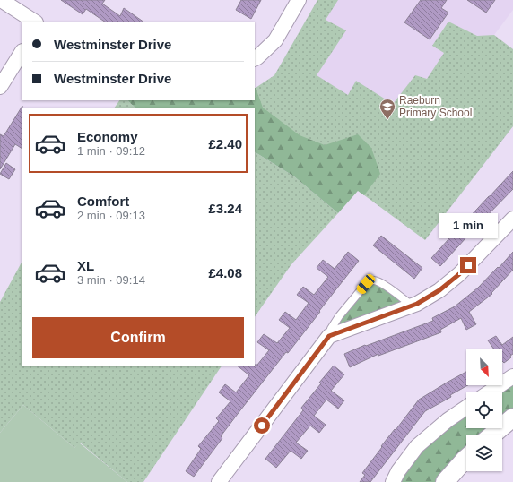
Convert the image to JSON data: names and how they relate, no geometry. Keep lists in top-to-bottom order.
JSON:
{
  "places": {
    "school or university": ["Raeburn Primary School"]
  },
  "north": "bottom right",
  "page": {
    "banner": ["Westminster Drive", "Westminster Drive"],
    "list": [
      {
        "name": "Economy",
        "note": "1 min · 09:12",
        "value": "£2.40"
      },
      {
        "name": "Comfort",
        "note": "2 min · 09:13",
        "value": "£3.24"
      },
      {
        "name": "XL",
        "note": "3 min · 09:14",
        "value": "£4.08"
      }
    ],
    "bubble": "1 min",
    "buttons": "Confirm"
  }
}
